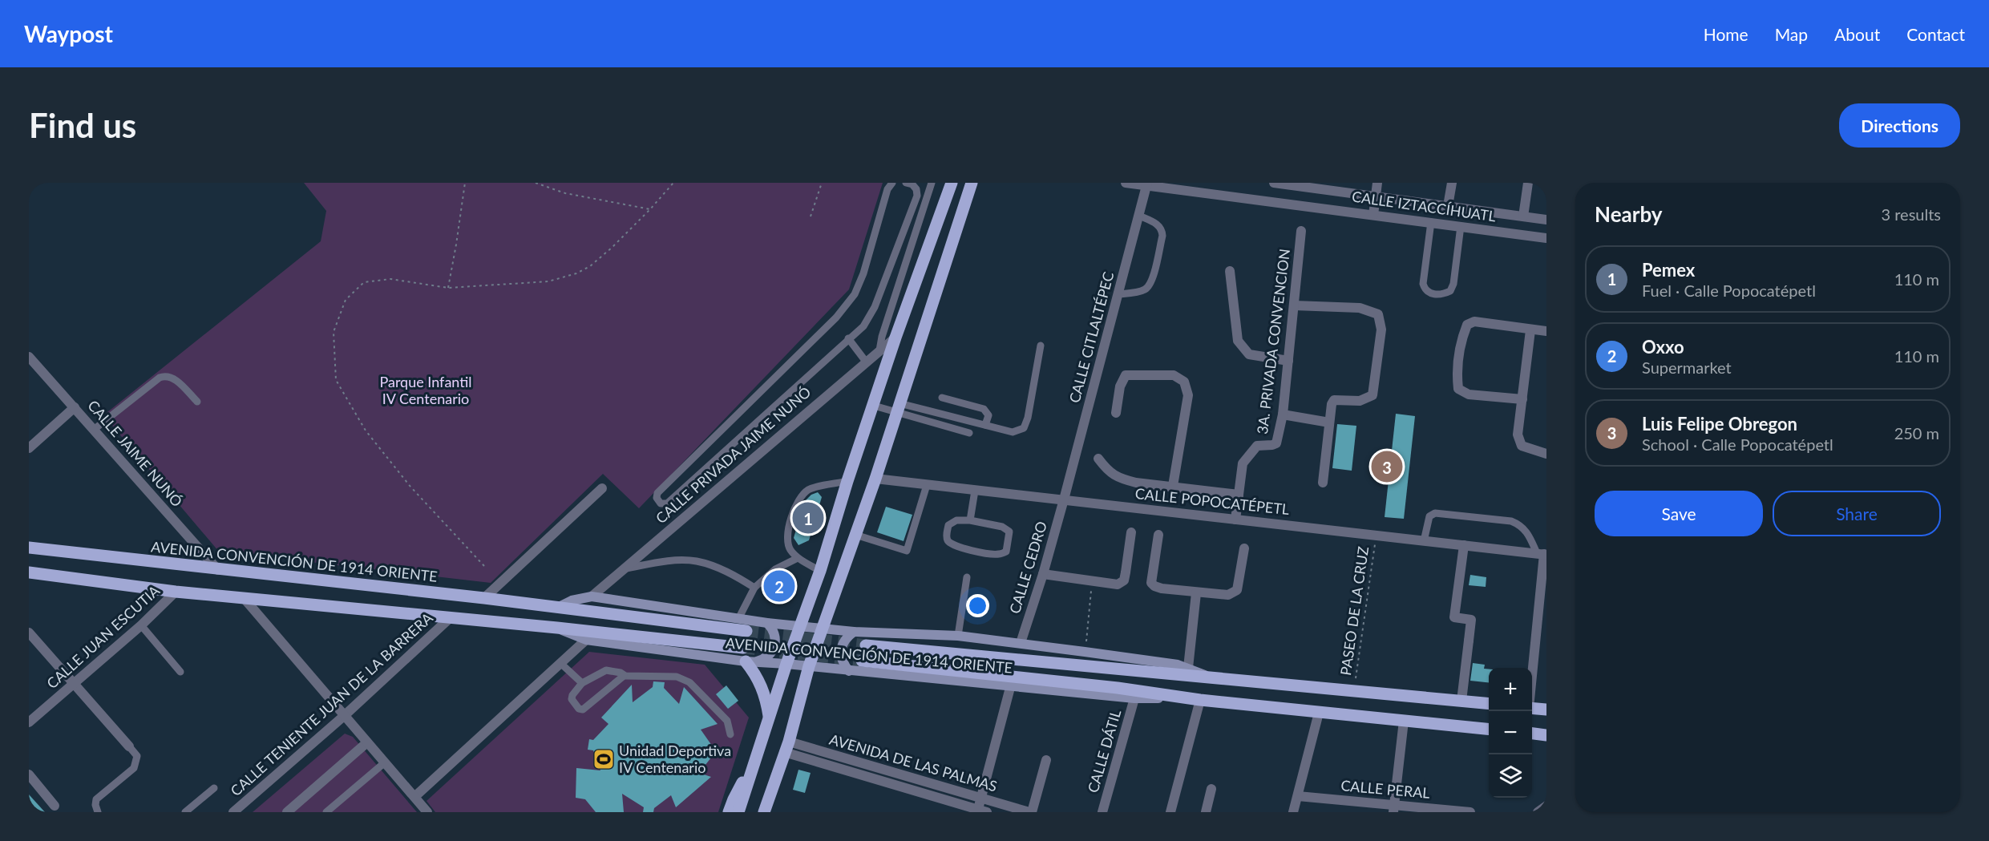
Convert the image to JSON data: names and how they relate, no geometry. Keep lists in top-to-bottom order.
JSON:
{
  "streets": {
    "main road": ["AVENIDA CONVENCIÓN DE 1914 ORIENTE"],
    "street": [
      "CALLE IZTACCÍHUATL",
      "CALLE CITLALTÉPEC",
      "3A. PRIVADA CONVENCION",
      "CALLE JAIME NUNÓ",
      "CALLE PRIVADA JAIME NUNÓ",
      "CALLE POPOCATÉPETL",
      "CALLE CEDRO",
      "CALLE JUAN ESCUTIA",
      "CALLE TENIENTE JUAN DE LA BARRERA",
      "CALLE DÁTIL",
      "AVENIDA DE LAS PALMAS",
      "CALLE PERAL"
    ],
    "path": ["PASEO DE LA CRUZ"]
  },
  "crossings": [
    ["CALLE IZTACCÍHUATL", "CALLE CITLALTÉPEC"],
    ["CALLE CITLALTÉPEC", "CALLE POPOCATÉPETL"],
    ["CALLE CITLALTÉPEC", "CALLE CEDRO"],
    ["3A. PRIVADA CONVENCION", "CALLE POPOCATÉPETL"],
    ["CALLE JAIME NUNÓ", "AVENIDA CONVENCIÓN DE 1914 ORIENTE"],
    ["CALLE PRIVADA JAIME NUNÓ", "AVENIDA CONVENCIÓN DE 1914 ORIENTE"],
    ["CALLE POPOCATÉPETL", "CALLE CEDRO"],
    ["CALLE POPOCATÉPETL", "PASEO DE LA CRUZ"],
    ["AVENIDA CONVENCIÓN DE 1914 ORIENTE", "CALLE CEDRO"],
    ["AVENIDA CONVENCIÓN DE 1914 ORIENTE", "PASEO DE LA CRUZ"],
    ["AVENIDA CONVENCIÓN DE 1914 ORIENTE", "CALLE JUAN ESCUTIA"],
    ["AVENIDA CONVENCIÓN DE 1914 ORIENTE", "CALLE TENIENTE JUAN DE LA BARRERA"],
    ["AVENIDA CONVENCIÓN DE 1914 ORIENTE", "CALLE DÁTIL"]
  ],
  "parks": ["Parque Infantil IV Centenario"],
  "places": {
    "sports": ["Unidad Deportiva IV Centenario"]
  },
  "page": {
    "header": "Waypost",
    "nav": [
      "Home",
      "Map",
      "About",
      "Contact"
    ],
    "buttons": [
      "Directions",
      ["Save", "Share"]
    ],
    "title": "Find us",
    "heading": ["Nearby", "3 results"],
    "list": [
      {
        "mark": "1",
        "name": "Pemex",
        "note": "Fuel · Calle Popocatépetl",
        "value": "110 m"
      },
      {
        "mark": "2",
        "name": "Oxxo",
        "note": "Supermarket",
        "value": "110 m"
      },
      {
        "mark": "3",
        "name": "Luis Felipe Obregon",
        "note": "School · Calle Popocatépetl",
        "value": "250 m"
      }
    ],
    "pins": ["3", "1", "2"],
    "map_buttons": ["+", "−"]
  }
}
